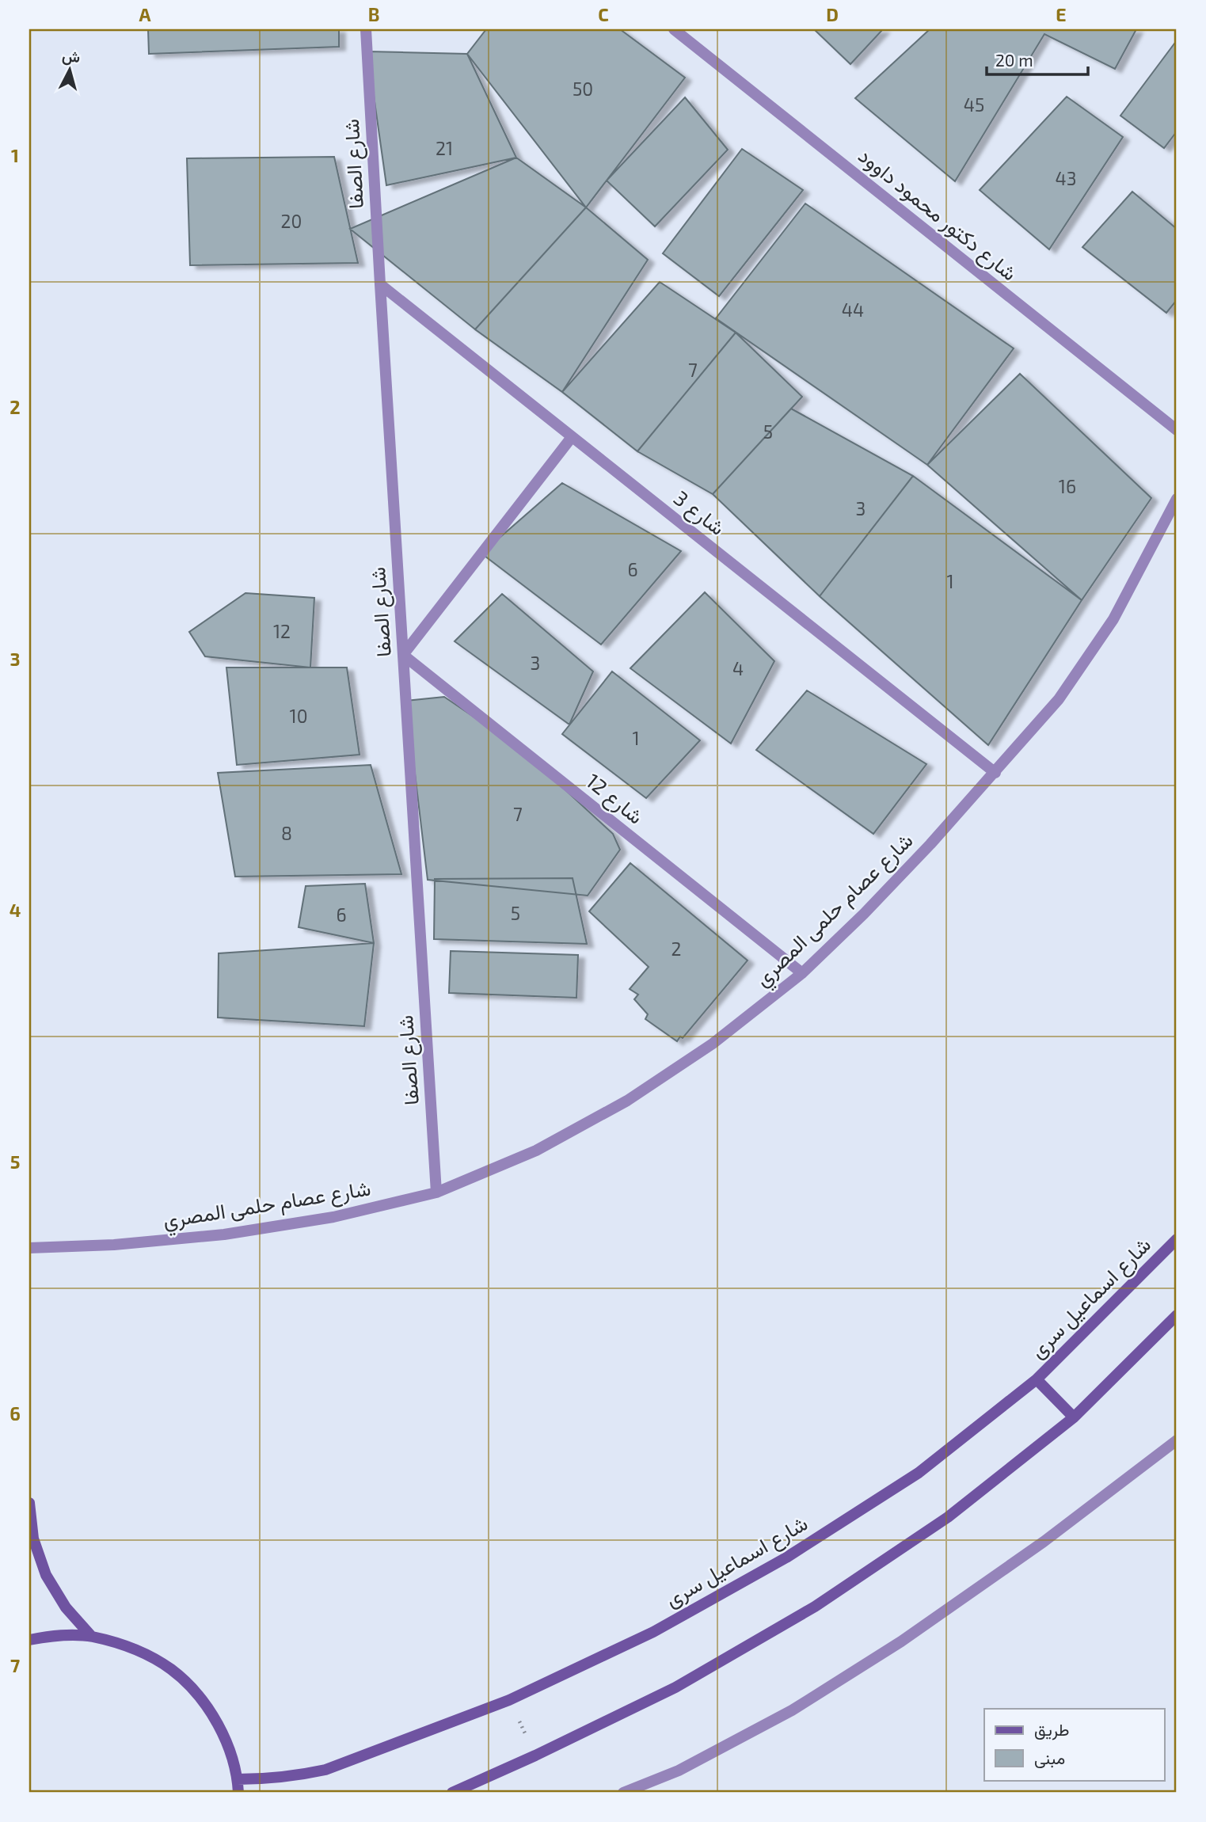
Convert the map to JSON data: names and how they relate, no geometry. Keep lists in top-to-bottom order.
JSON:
{
  "streets": {
    "street": [
      "شارع الصفا",
      "شارع دكتور محمود داوود",
      "شارع 3",
      "شارع 12",
      "شارع عصام حلمى المصري",
      "شارع اسماعيل سرى"
    ]
  },
  "crossings": [
    ["شارع الصفا", "شارع 3"],
    ["شارع الصفا", "شارع 12"],
    ["شارع الصفا", "شارع عصام حلمى المصري"],
    ["شارع 3", "شارع عصام حلمى المصري"],
    ["شارع 12", "شارع عصام حلمى المصري"]
  ],
  "house_numbers": [
    "50",
    "45",
    "21",
    "43",
    "20",
    "44",
    "7",
    "5",
    "16",
    "3",
    "6",
    "1",
    "12",
    "3",
    "4",
    "10",
    "1",
    "7",
    "8",
    "5",
    "6",
    "2"
  ],
  "legend": ["طريق", "مبنى"],
  "scale_bar": "20 m",
  "north": "top",
  "grid": {
    "columns": [
      "A",
      "B",
      "C",
      "D",
      "E"
    ],
    "rows": [
      "1",
      "2",
      "3",
      "4",
      "5",
      "6",
      "7"
    ]
  }
}
